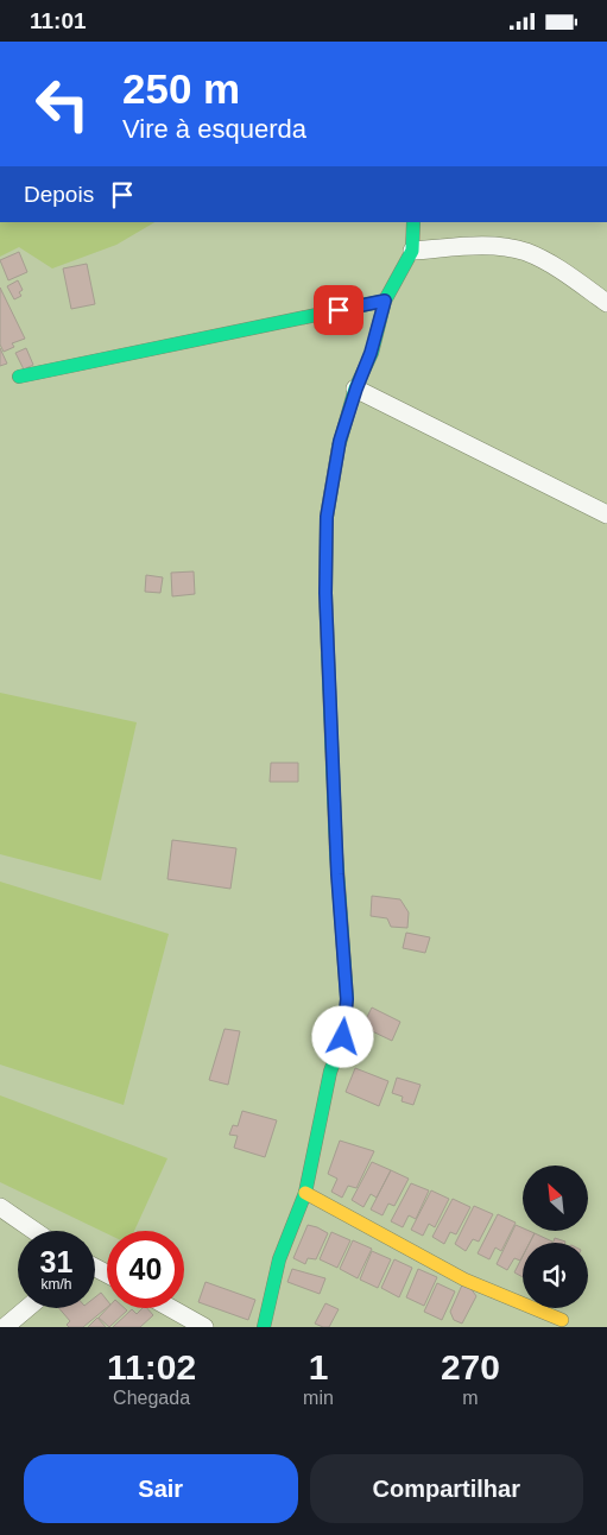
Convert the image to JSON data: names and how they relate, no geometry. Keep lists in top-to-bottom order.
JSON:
{
  "north": "top left",
  "page": {
    "status": "11:01",
    "turn": ["250 m", "Vire à esquerda"],
    "then": "Depois",
    "speed": "31 km/h",
    "limit": "40",
    "eta": [
      "11:02",
      "Chegada",
      "1",
      "min",
      "270",
      "m"
    ],
    "buttons": ["Sair", "Compartilhar"]
  }
}
